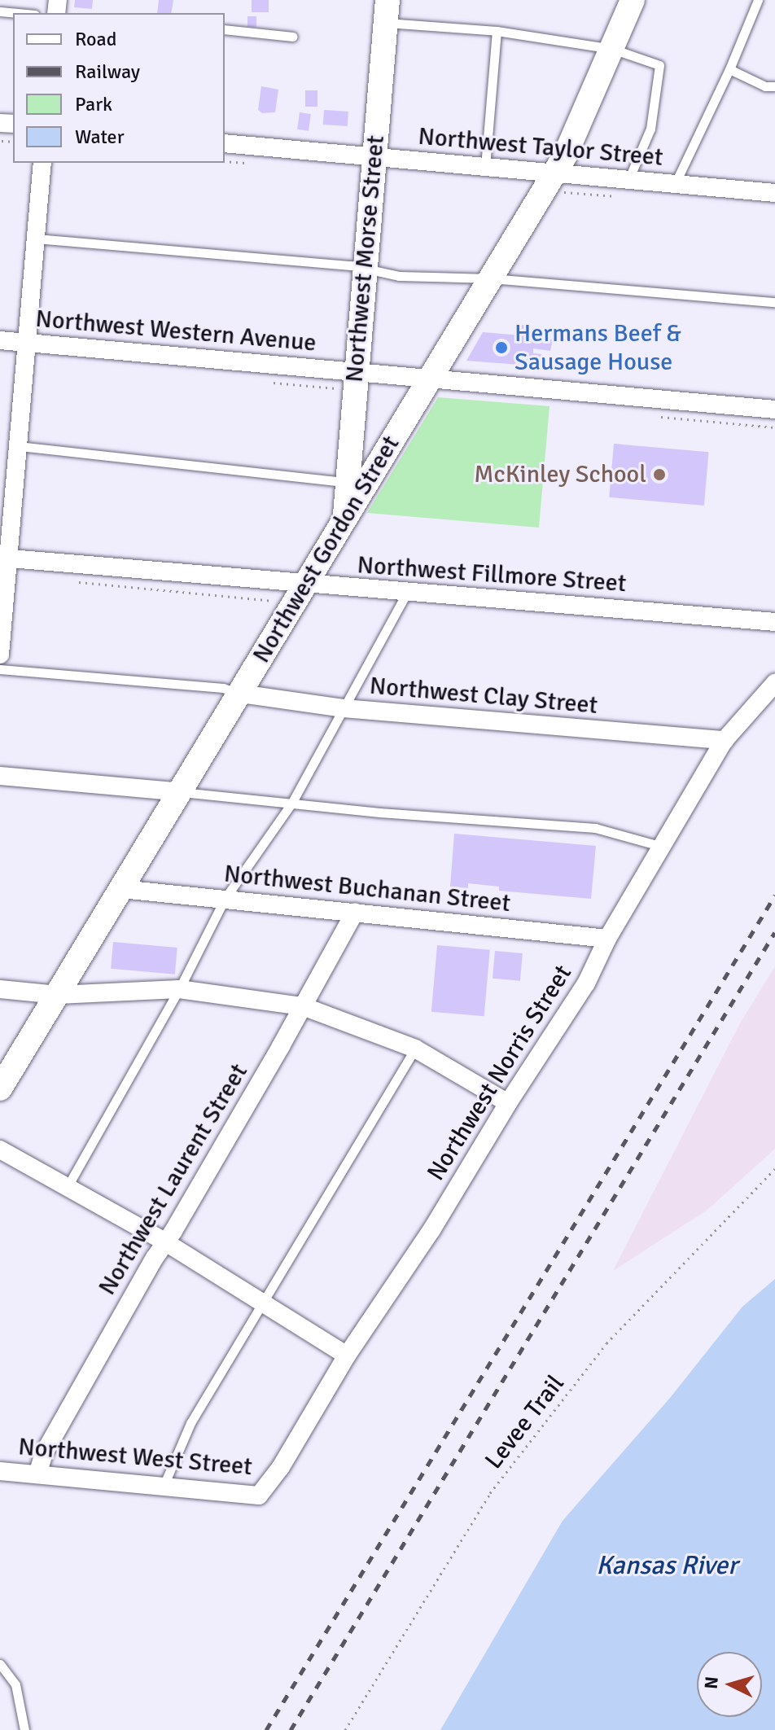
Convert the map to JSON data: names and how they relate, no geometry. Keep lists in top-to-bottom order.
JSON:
{
  "streets": {
    "main road": ["Northwest Morse Street", "Northwest Gordon Street"],
    "street": [
      "Northwest Taylor Street",
      "Northwest Western Avenue",
      "Northwest Fillmore Street",
      "Northwest Clay Street",
      "Northwest Buchanan Street",
      "Northwest Norris Street",
      "Northwest Laurent Street",
      "Northwest West Street"
    ],
    "path": ["Levee Trail"]
  },
  "crossings": [
    ["Northwest Taylor Street", "Northwest Morse Street"],
    ["Northwest Taylor Street", "Northwest Gordon Street"],
    ["Northwest Morse Street", "Northwest Western Avenue"],
    ["Northwest Morse Street", "Northwest Gordon Street"],
    ["Northwest Western Avenue", "Northwest Gordon Street"],
    ["Northwest Gordon Street", "Northwest Fillmore Street"],
    ["Northwest Gordon Street", "Northwest Clay Street"],
    ["Northwest Gordon Street", "Northwest Buchanan Street"],
    ["Northwest Clay Street", "Northwest Norris Street"],
    ["Northwest Buchanan Street", "Northwest Norris Street"],
    ["Northwest Buchanan Street", "Northwest Laurent Street"],
    ["Northwest Norris Street", "Northwest West Street"],
    ["Northwest Laurent Street", "Northwest West Street"]
  ],
  "water": ["Kansas River"],
  "places": ["Hermans Beef & Sausage House", "McKinley School"],
  "legend": [
    "Road",
    "Railway",
    "Park",
    "Water"
  ],
  "north": "left"
}
